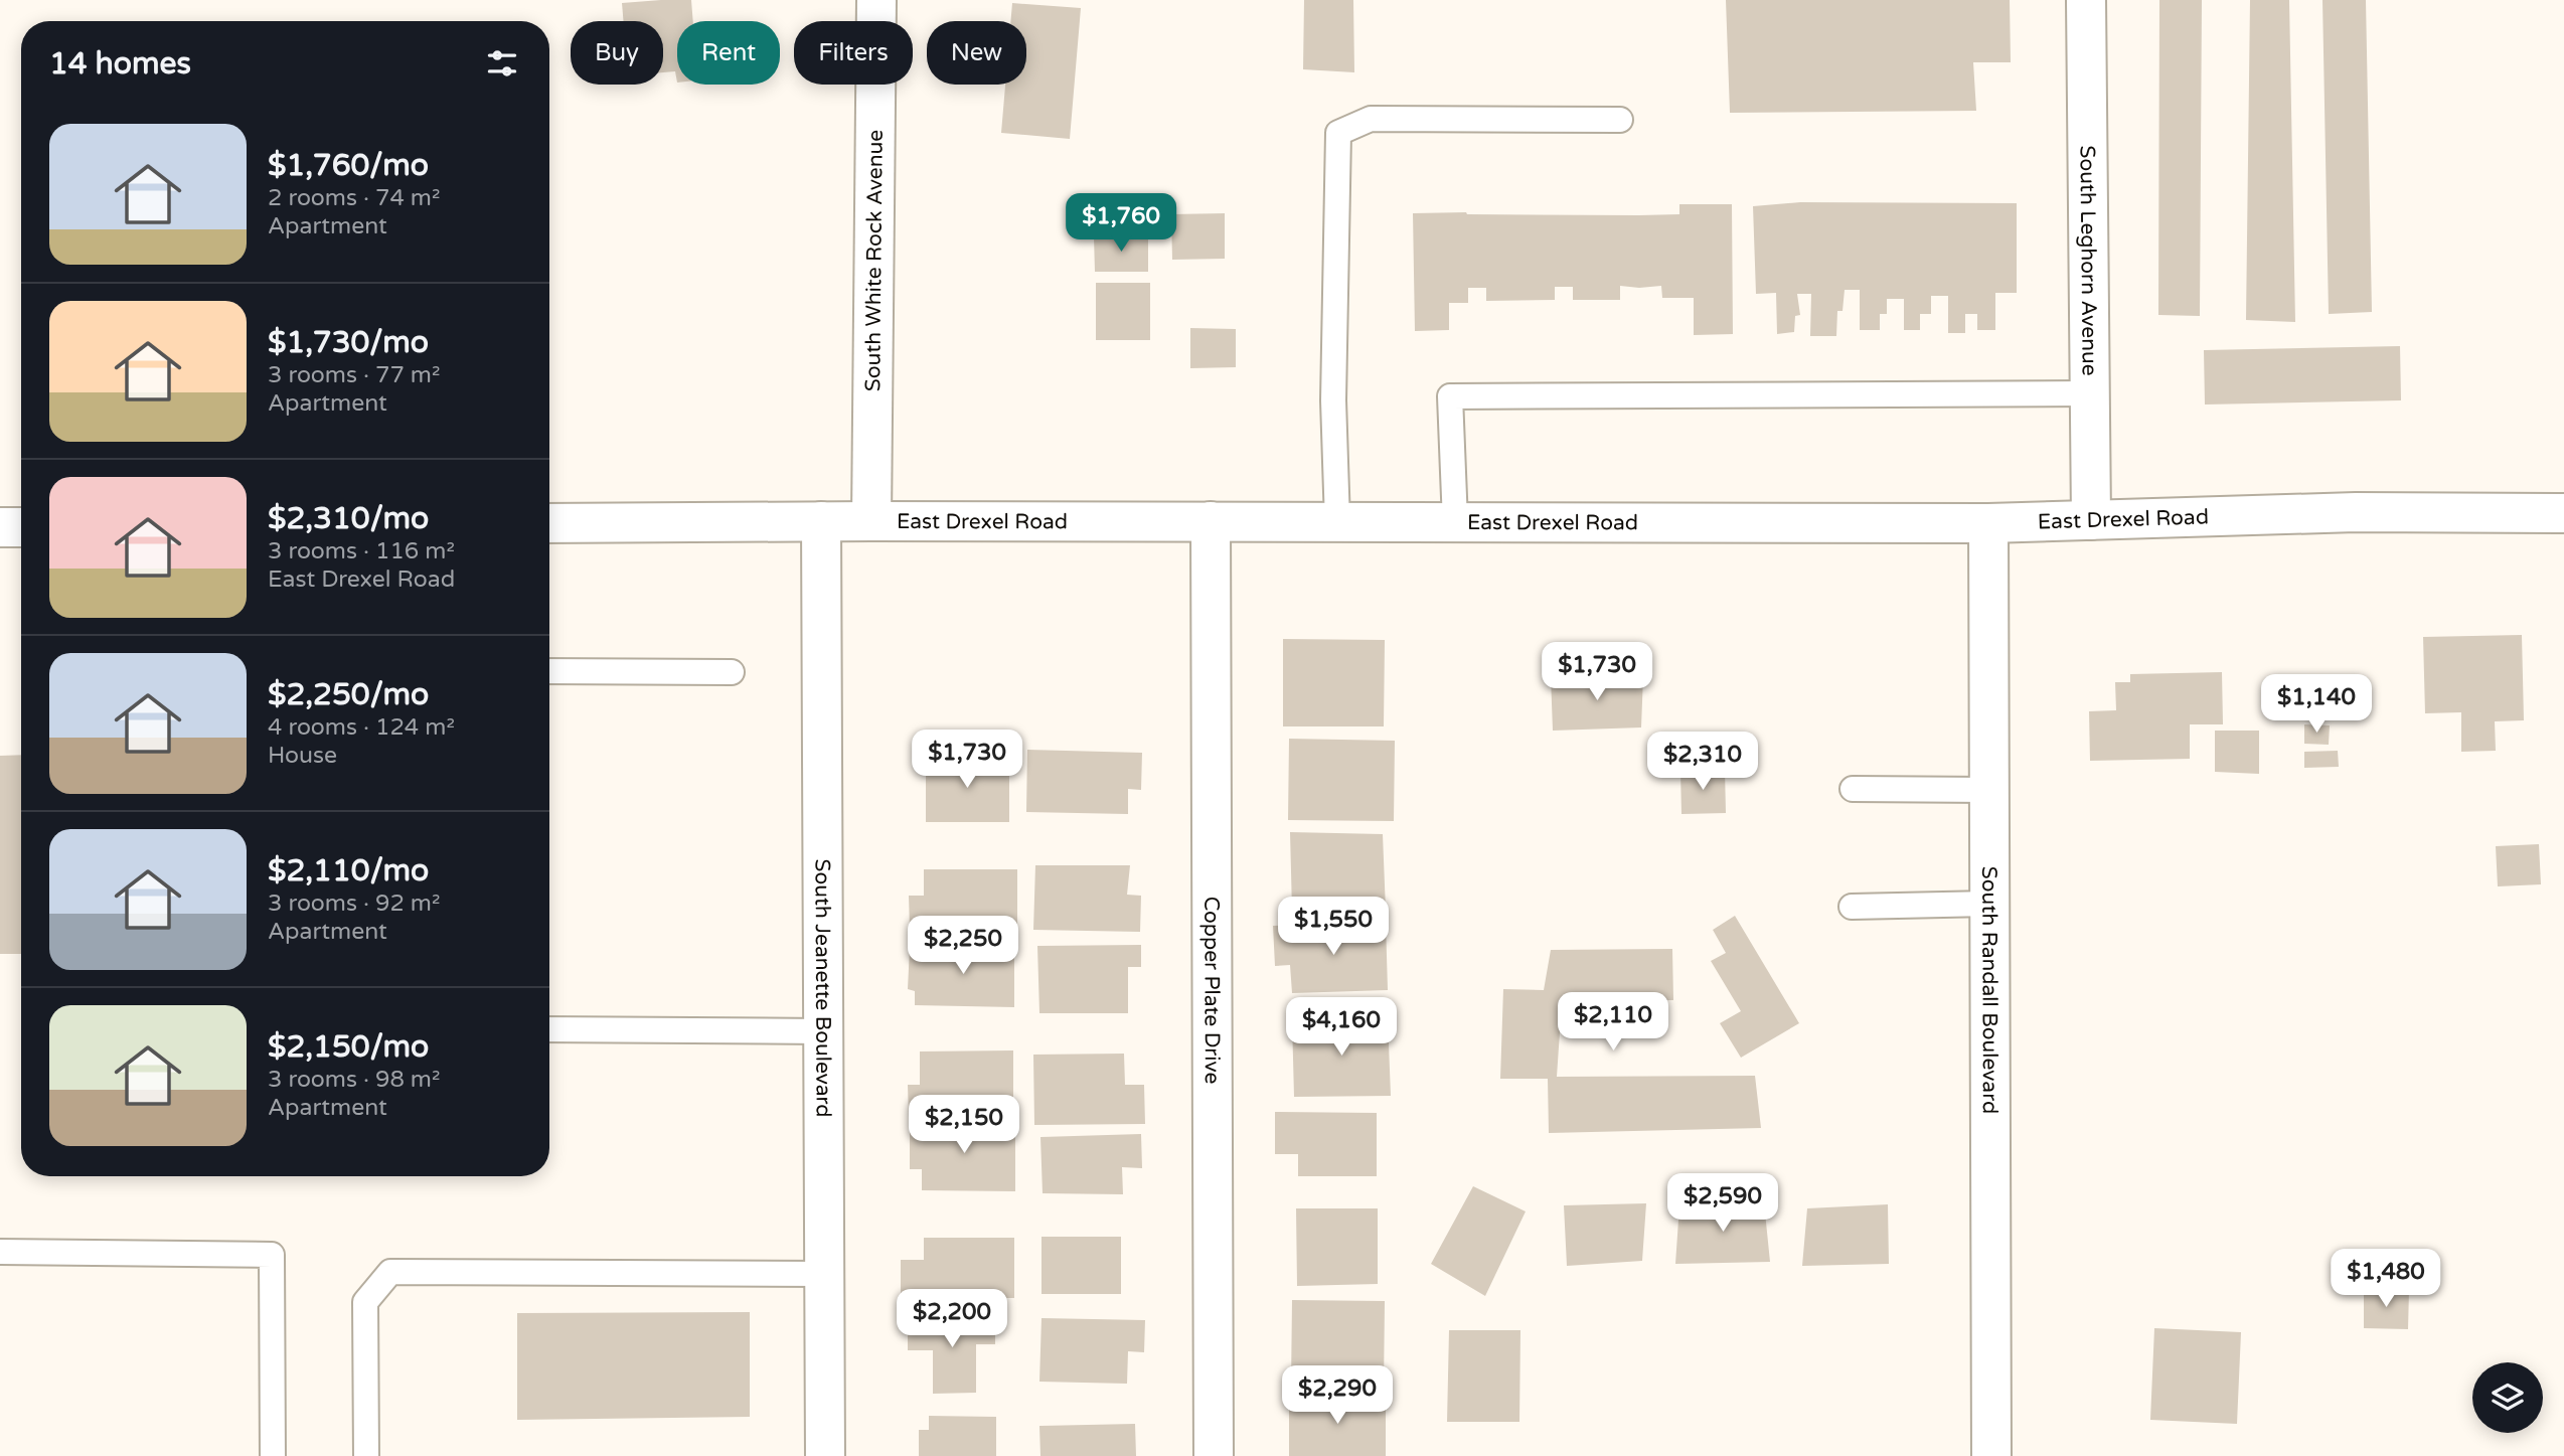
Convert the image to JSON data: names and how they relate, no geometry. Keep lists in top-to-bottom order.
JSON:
{
  "streets": {
    "street": [
      "South Leghorn Avenue",
      "South White Rock Avenue",
      "East Drexel Road",
      "South Jeanette Boulevard",
      "Copper Plate Drive",
      "South Randall Boulevard"
    ]
  },
  "crossings": [
    ["South Leghorn Avenue", "East Drexel Road"],
    ["South White Rock Avenue", "East Drexel Road"],
    ["East Drexel Road", "South Jeanette Boulevard"],
    ["East Drexel Road", "Copper Plate Drive"],
    ["East Drexel Road", "South Randall Boulevard"]
  ],
  "page": {
    "chip": [
      "Buy",
      "Rent",
      "Filters",
      "New"
    ],
    "heading": "14 homes",
    "list": [
      {
        "name": "$1,760/mo",
        "note": "2 rooms · 74 m² · Apartment"
      },
      {
        "name": "$1,730/mo",
        "note": "3 rooms · 77 m² · Apartment"
      },
      {
        "name": "$2,310/mo",
        "note": "3 rooms · 116 m² · East Drexel Road"
      },
      {
        "name": "$2,250/mo",
        "note": "4 rooms · 124 m² · House"
      },
      {
        "name": "$2,110/mo",
        "note": "3 rooms · 92 m² · Apartment"
      },
      {
        "name": "$2,150/mo",
        "note": "3 rooms · 98 m² · Apartment"
      }
    ],
    "price": [
      "$1,760",
      "$1,730",
      "$1,140",
      "$1,730",
      "$2,310",
      "$1,550",
      "$2,250",
      "$2,110",
      "$4,160",
      "$2,150",
      "$2,590",
      "$1,480",
      "$2,200",
      "$2,290"
    ]
  }
}
